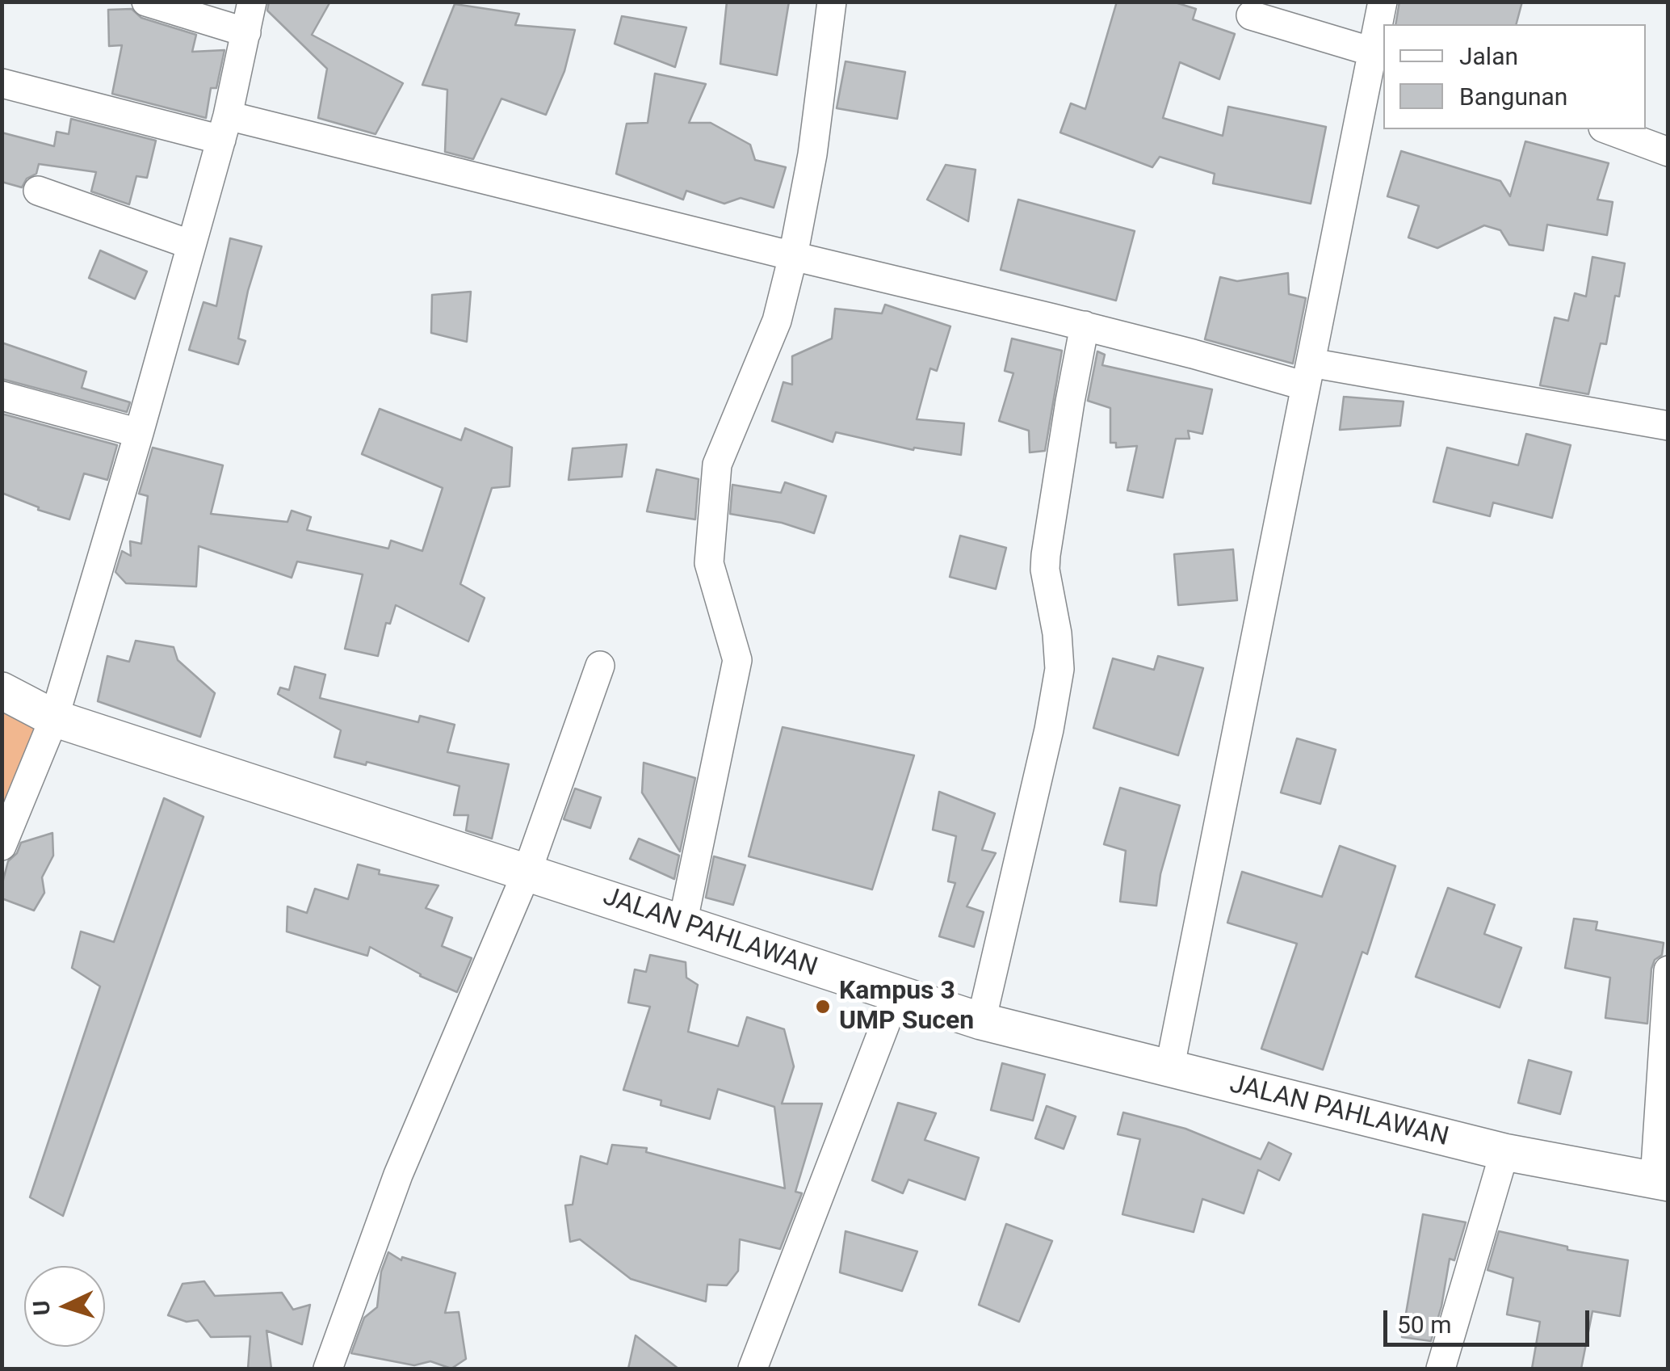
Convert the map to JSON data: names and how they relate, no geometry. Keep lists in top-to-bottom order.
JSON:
{
  "streets": {
    "main road": ["JALAN PAHLAWAN"]
  },
  "places": ["Kampus 3 UMP Sucen"],
  "legend": ["Jalan", "Bangunan"],
  "scale_bar": "50 m",
  "north": "left"
}
